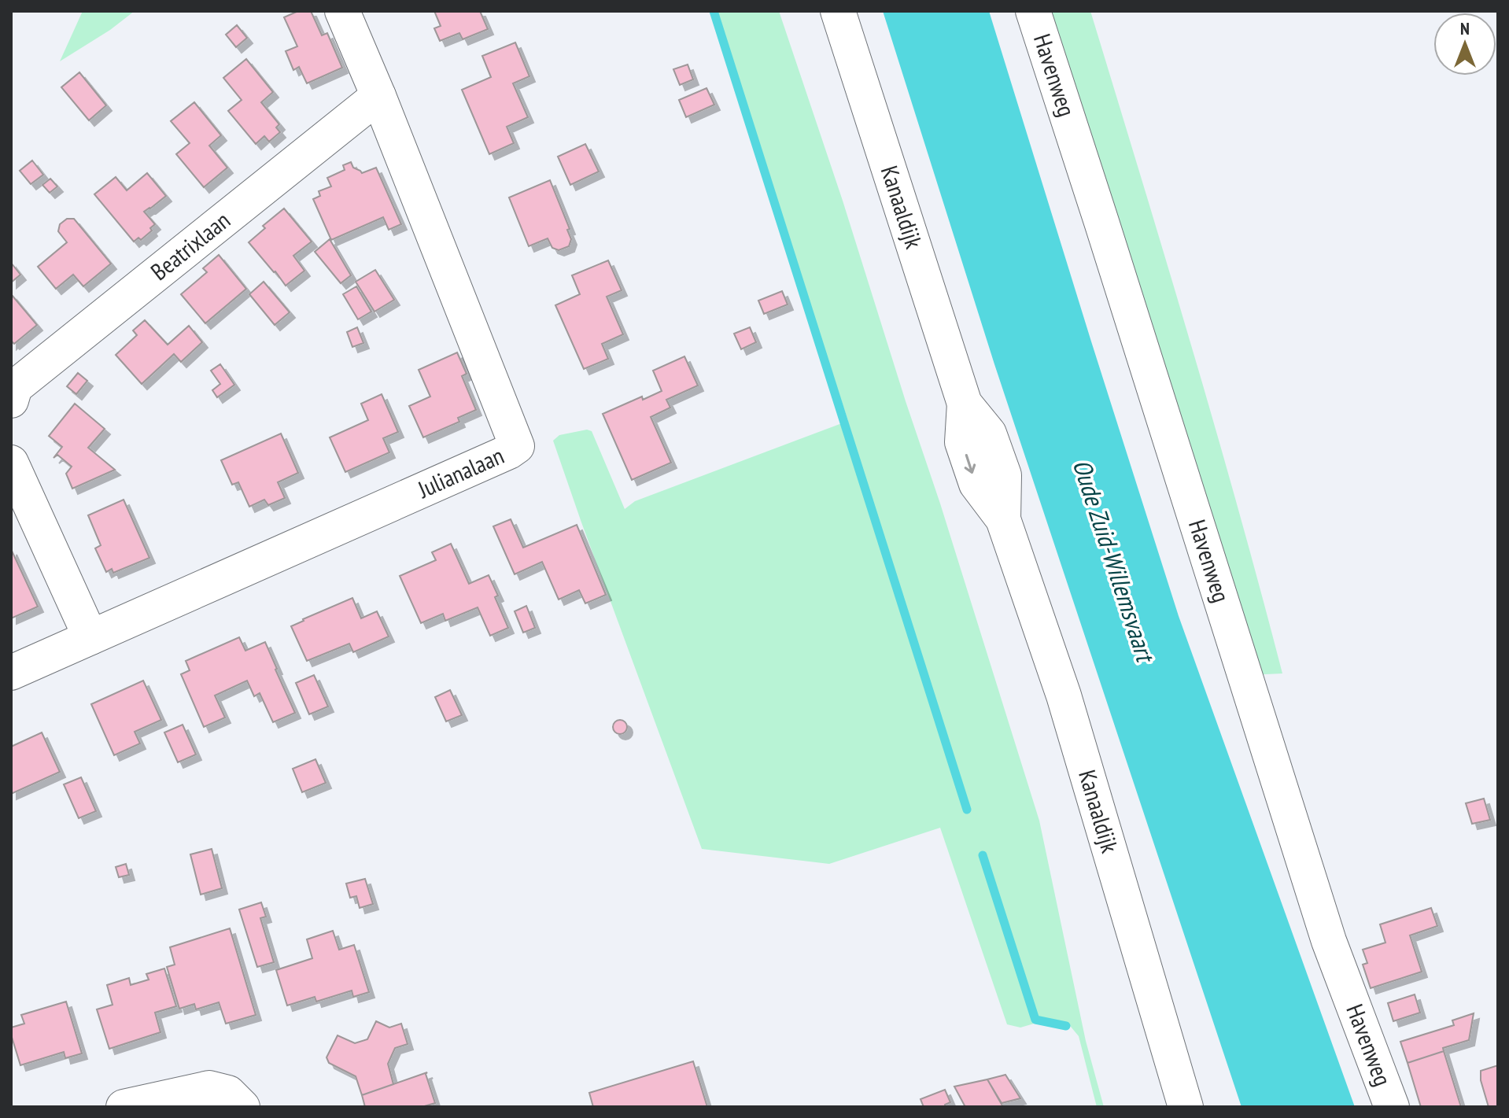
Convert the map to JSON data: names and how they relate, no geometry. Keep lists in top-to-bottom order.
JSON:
{
  "streets": {
    "street": [
      "Havenweg",
      "Kanaaldijk",
      "Beatrixlaan",
      "Julianalaan"
    ]
  },
  "crossings": [
    ["Beatrixlaan", "Julianalaan"]
  ],
  "water": ["Oude Zuid-Willemsvaart"],
  "north": "top"
}
